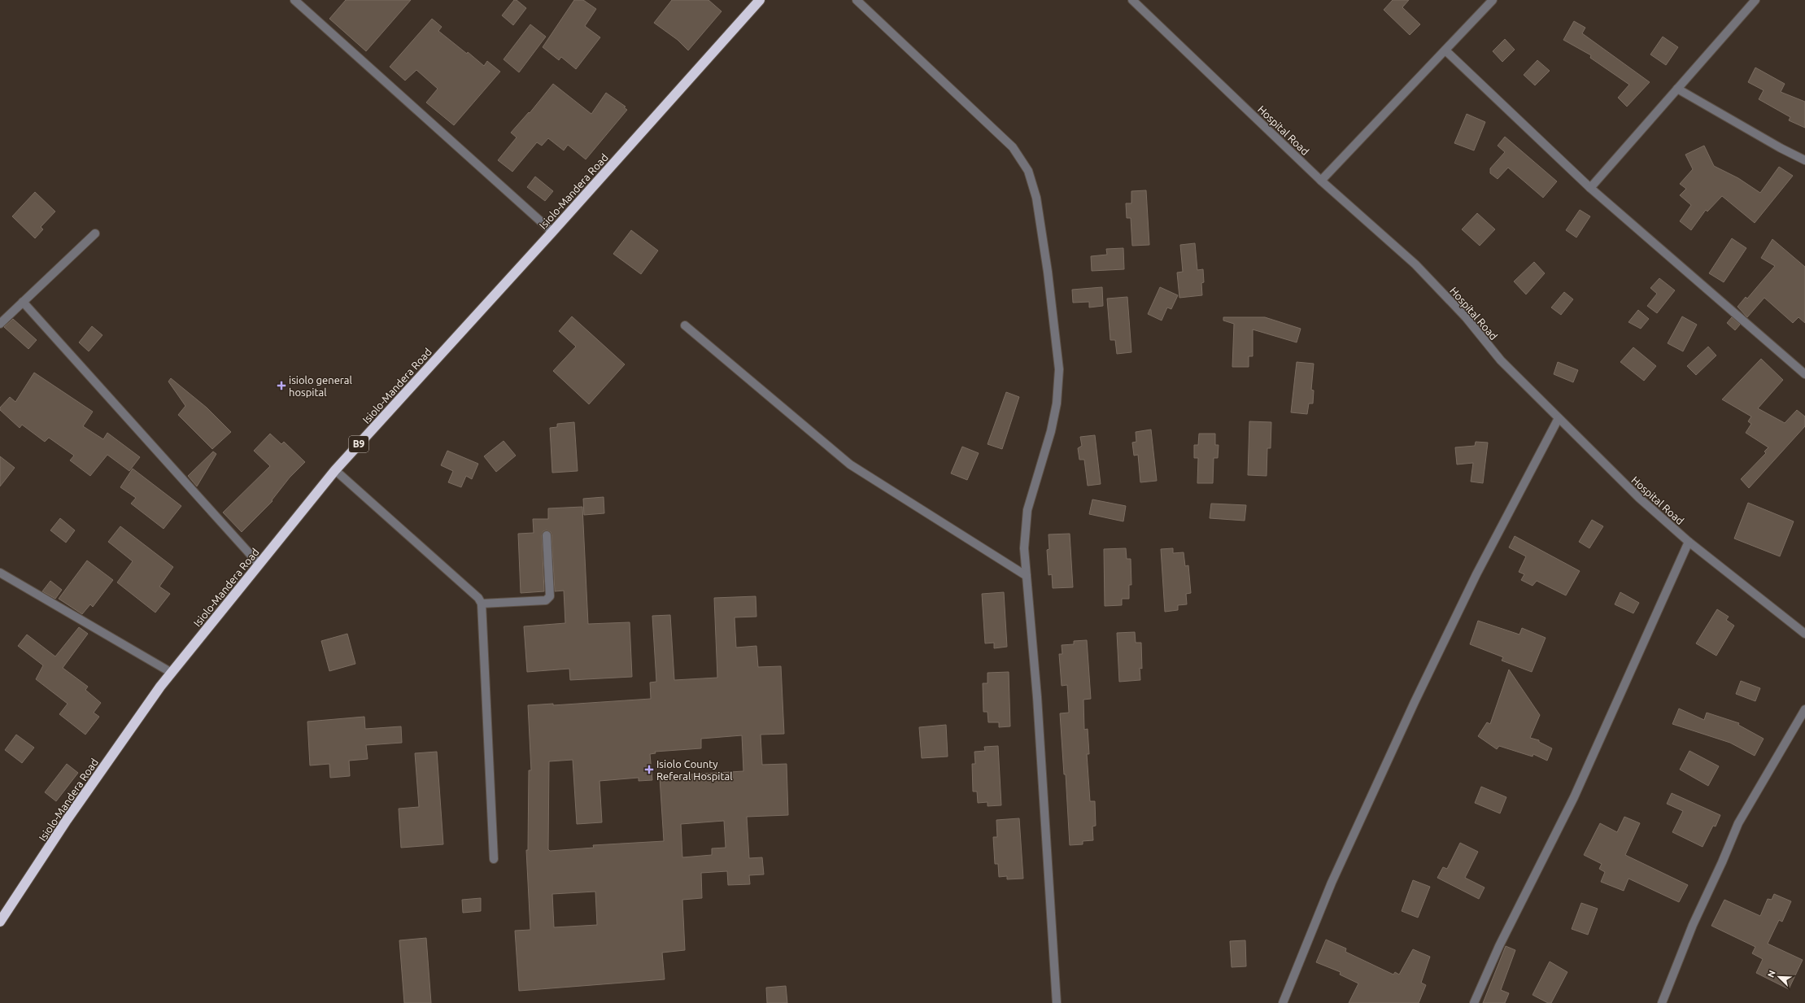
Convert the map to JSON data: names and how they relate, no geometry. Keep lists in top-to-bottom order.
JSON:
{
  "streets": {
    "highway": ["Isiolo-Mandera Road", "B9"],
    "street": ["Hospital Road"]
  },
  "places": {
    "health": ["isiolo general hospital", "Isiolo County Referal Hospital"]
  },
  "north": "top left"
}
